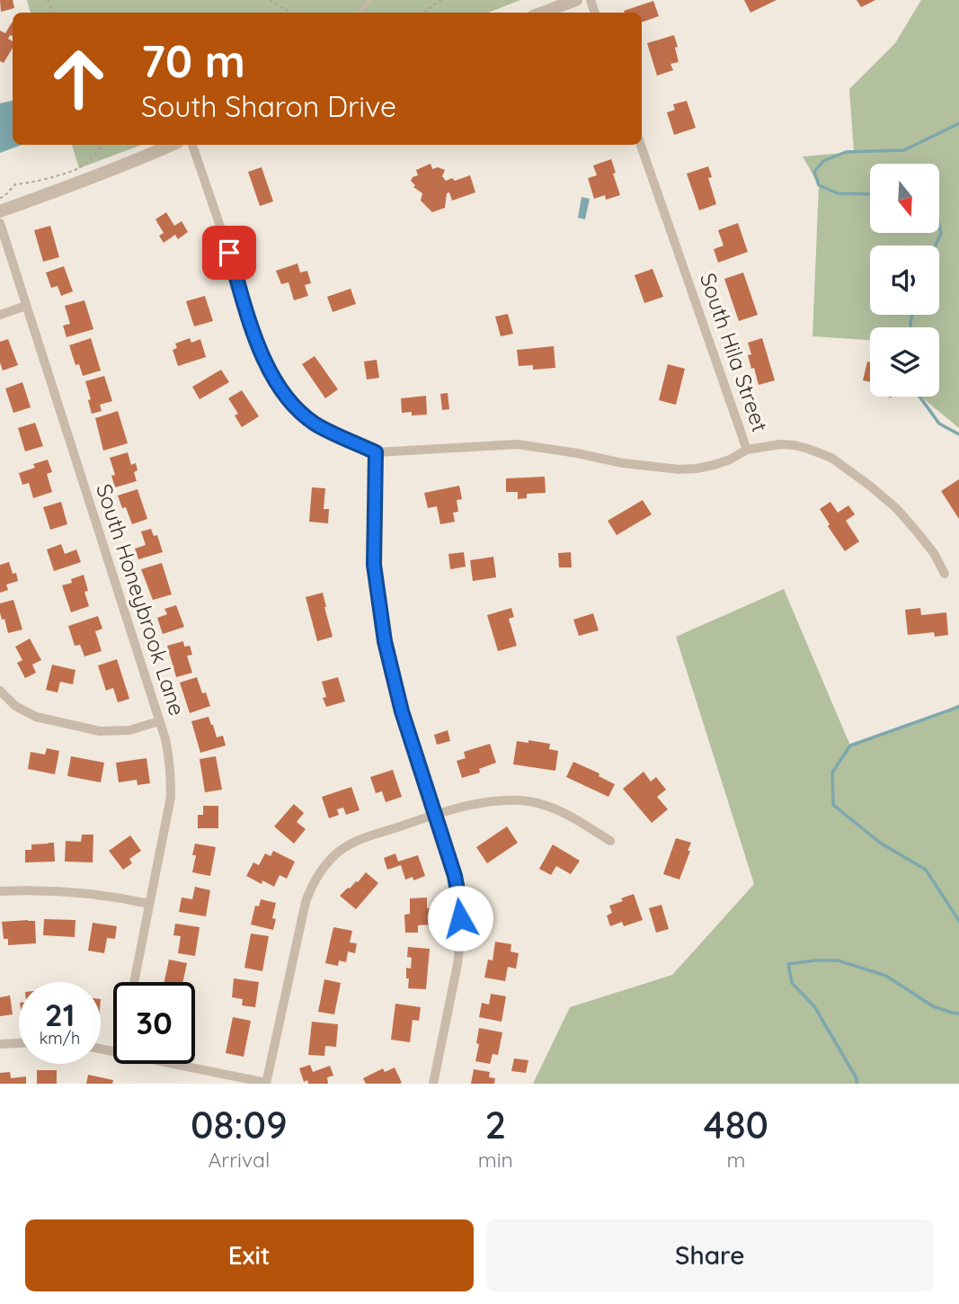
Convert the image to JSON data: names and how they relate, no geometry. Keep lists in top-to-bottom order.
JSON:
{
  "streets": {
    "street": ["South Hila Street", "South Honeybrook Lane"]
  },
  "north": "bottom",
  "page": {
    "turn": ["70 m", "South Sharon Drive"],
    "speed": "21 km/h",
    "limit": "30",
    "eta": [
      "08:09",
      "Arrival",
      "2",
      "min",
      "480",
      "m"
    ],
    "buttons": ["Exit", "Share"]
  }
}
